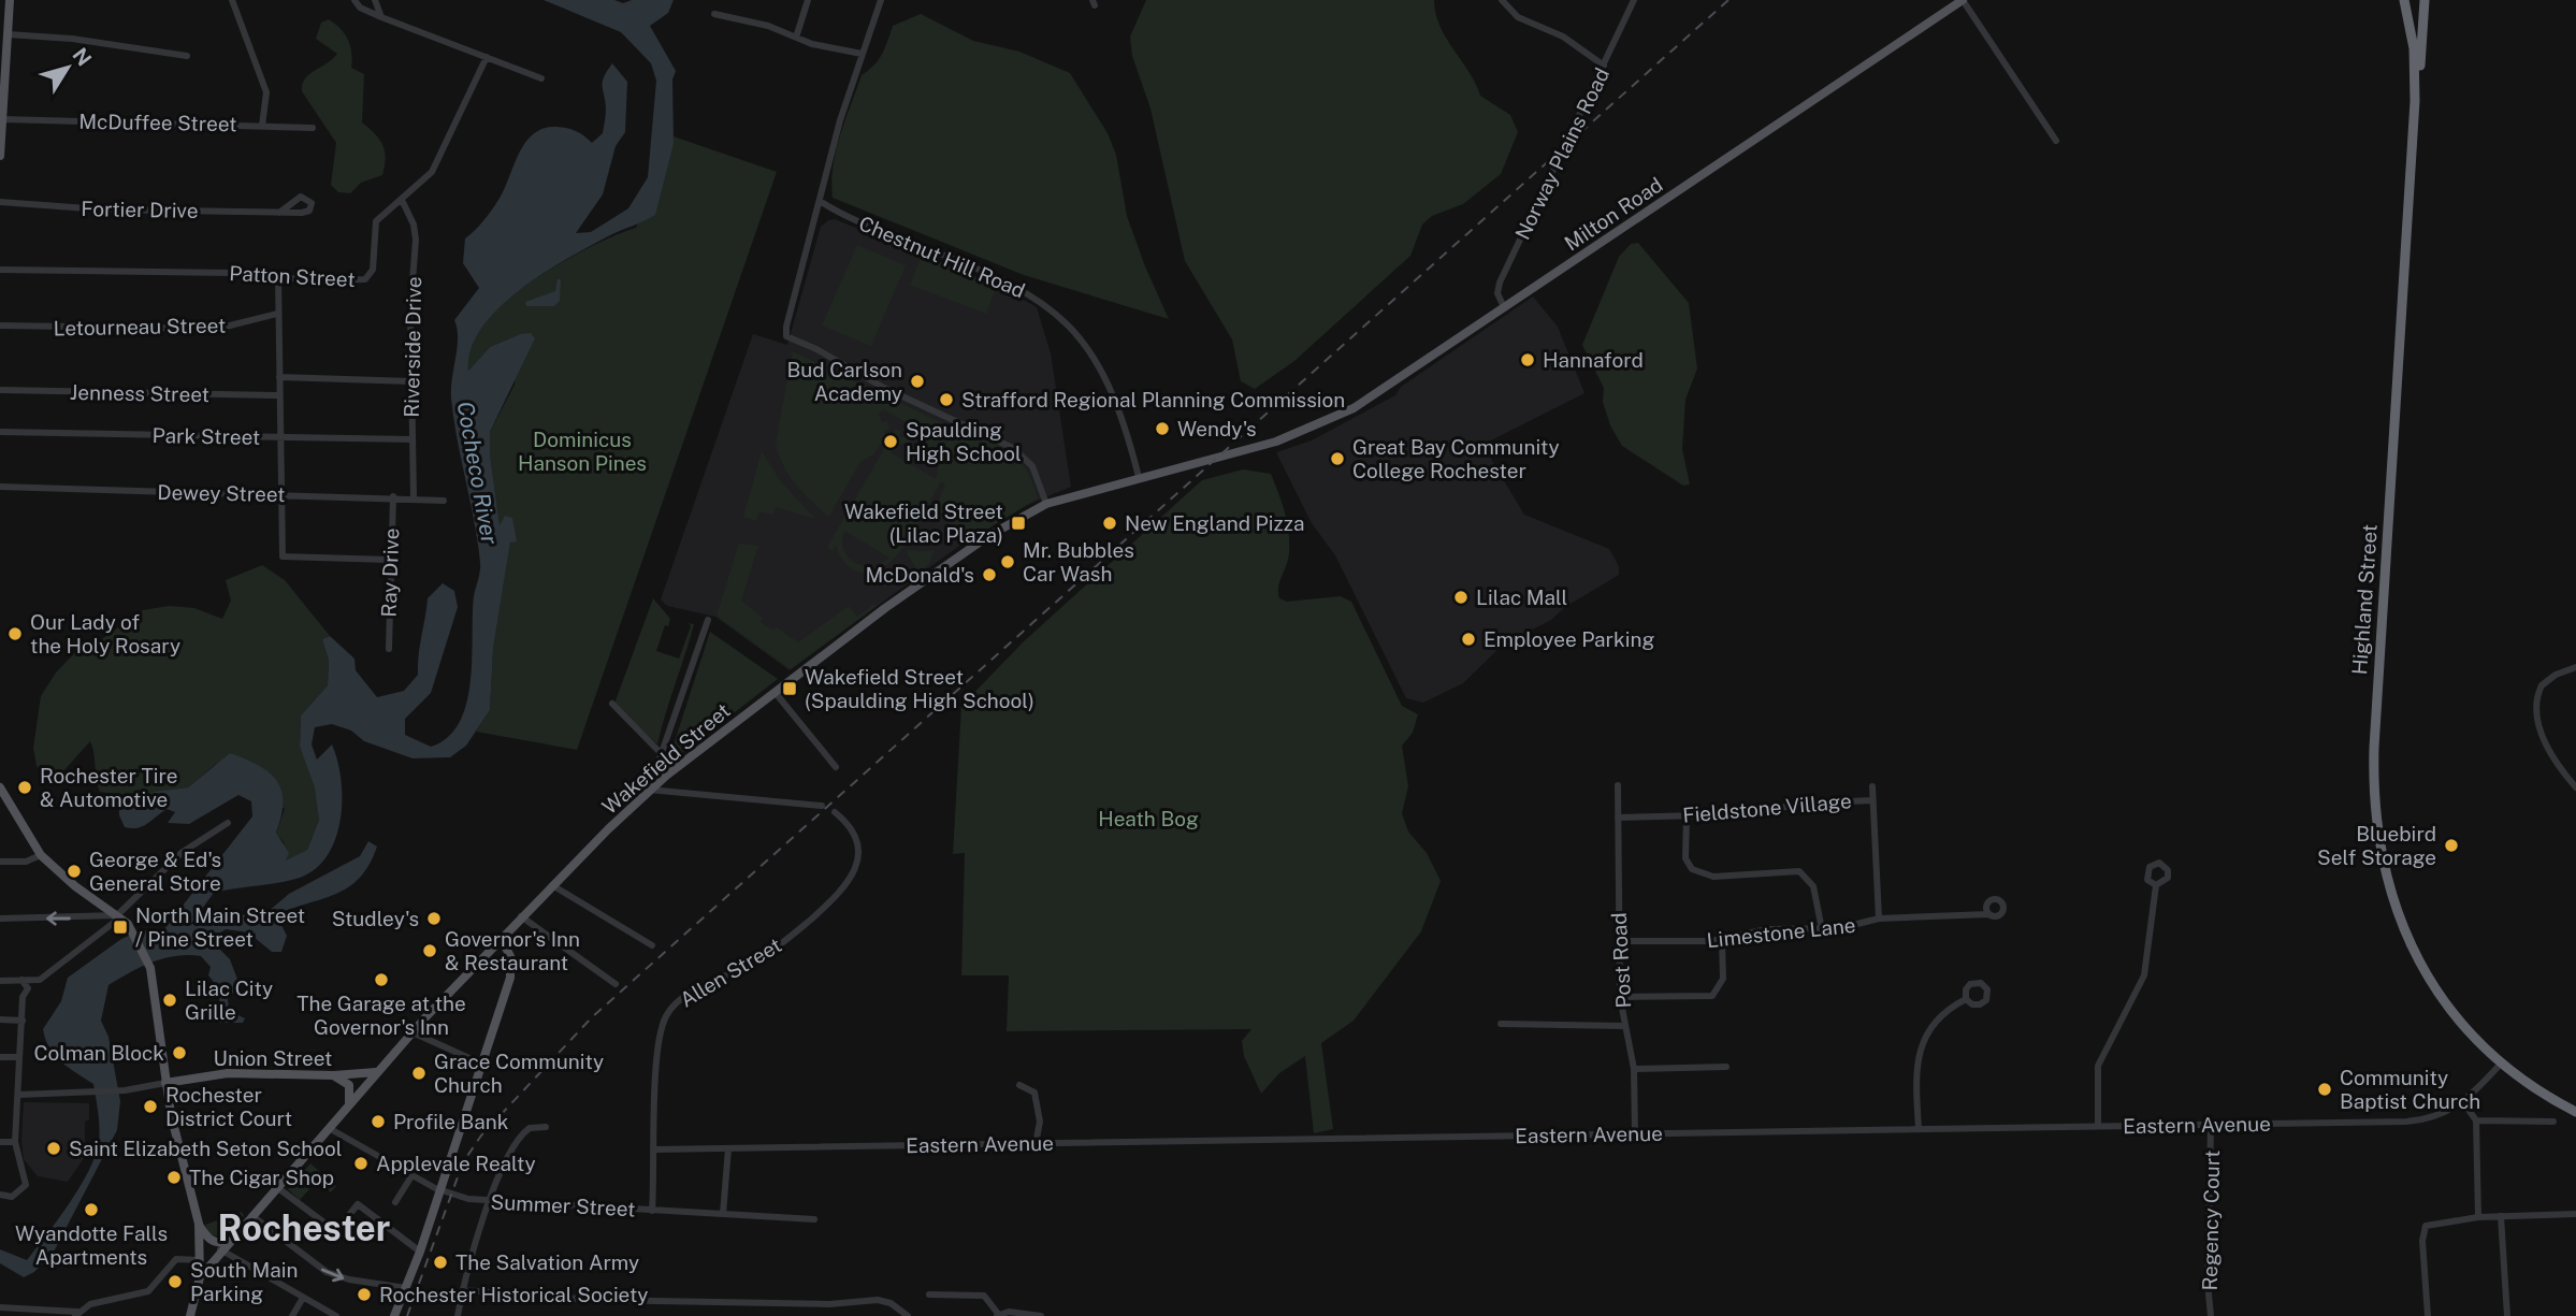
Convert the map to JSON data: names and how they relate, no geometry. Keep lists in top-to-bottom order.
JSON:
{
  "streets": {
    "highway": ["Highland Street"],
    "main road": ["Milton Road", "Wakefield Street", "Union Street"],
    "street": [
      "McDuffee Street",
      "Norway Plains Road",
      "Fortier Drive",
      "Chestnut Hill Road",
      "Patton Street",
      "Letourneau Street",
      "Riverside Drive",
      "Jenness Street",
      "Park Street",
      "Dewey Street",
      "Ray Drive",
      "Fieldstone Village",
      "Limestone Lane",
      "Post Road",
      "Allen Street",
      "Eastern Avenue",
      "Summer Street",
      "Regency Court"
    ]
  },
  "crossings": [
    ["Norway Plains Road", "Milton Road"],
    ["Milton Road", "Wakefield Street"],
    ["Chestnut Hill Road", "Wakefield Street"],
    ["Patton Street", "Riverside Drive"],
    ["Riverside Drive", "Park Street"],
    ["Riverside Drive", "Dewey Street"],
    ["Dewey Street", "Ray Drive"],
    ["Highland Street", "Eastern Avenue"],
    ["Wakefield Street", "Union Street"],
    ["Wakefield Street", "Summer Street"],
    ["Fieldstone Village", "Post Road"],
    ["Limestone Lane", "Post Road"],
    ["Post Road", "Eastern Avenue"],
    ["Allen Street", "Eastern Avenue"],
    ["Allen Street", "Summer Street"],
    ["Eastern Avenue", "Regency Court"]
  ],
  "districts": ["Rochester"],
  "water": ["Cocheco River"],
  "parks": ["Dominicus Hanson Pines", "Heath Bog"],
  "places": {
    "other": [
      "Hannaford",
      "Bud Carlson Academy",
      "Strafford Regional Planning Commission",
      "Wendy's",
      "Spaulding High School",
      "Great Bay Community College Rochester",
      "New England Pizza",
      "Mr. Bubbles Car Wash",
      "McDonald's",
      "Lilac Mall",
      "Our Lady of the Holy Rosary",
      "Employee Parking",
      "Rochester Tire & Automotive",
      "Bluebird Self Storage",
      "George & Ed's General Store",
      "Studley's",
      "Governor's Inn & Restaurant",
      "The Garage at the Governor's Inn",
      "Lilac City Grille",
      "Colman Block",
      "Grace Community Church",
      "Community Baptist Church",
      "Rochester District Court",
      "Profile Bank",
      "Saint Elizabeth Seton School",
      "Applevale Realty",
      "The Cigar Shop",
      "Wyandotte Falls Apartments",
      "The Salvation Army",
      "South Main Parking",
      "Rochester Historical Society"
    ],
    "transit": ["Wakefield Street (Lilac Plaza)", "Wakefield Street (Spaulding High School)", "North Main Street / Pine Street"]
  },
  "north": "top right"
}
